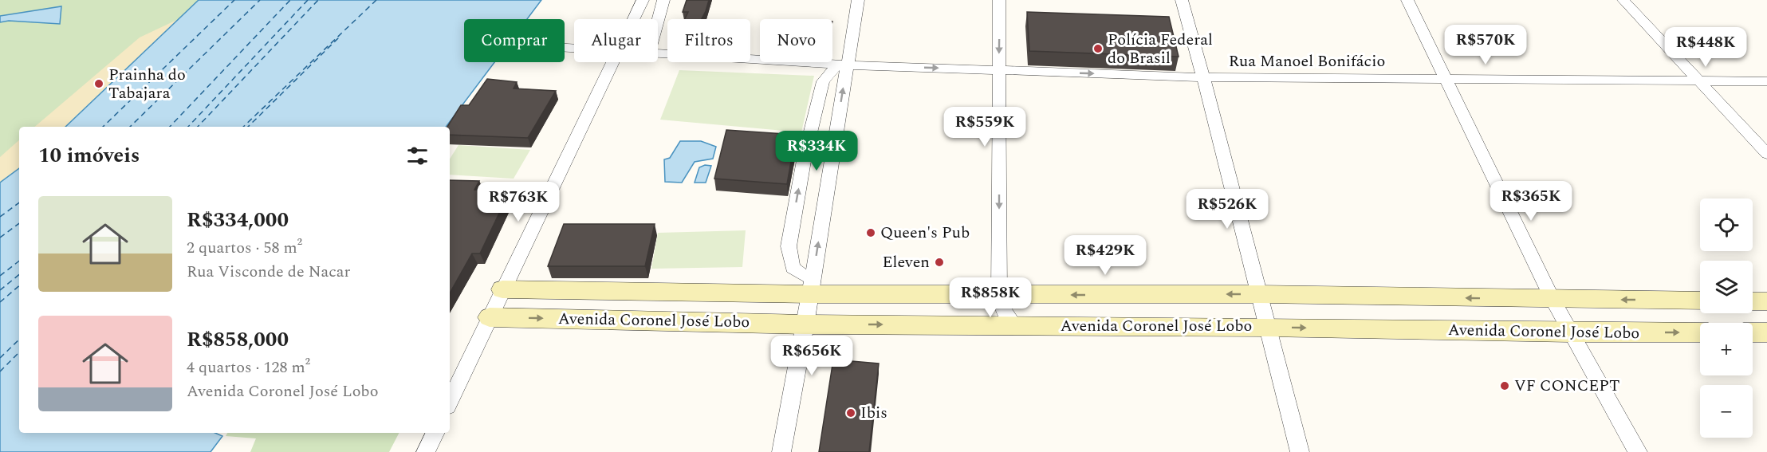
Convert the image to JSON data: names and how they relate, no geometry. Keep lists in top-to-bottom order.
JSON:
{
  "streets": {
    "street": ["Rua Manoel Bonifácio", "Avenida Coronel José Lobo"]
  },
  "places": [
    "Polícia Federal do Brasil",
    "Prainha do Tabajara",
    "Queen's Pub",
    "Eleven",
    "VF CONCEPT",
    "Ibis"
  ],
  "page": {
    "chip": [
      "Comprar",
      "Alugar",
      "Filtros",
      "Novo"
    ],
    "price": [
      "R$570K",
      "R$448K",
      "R$559K",
      "R$334K",
      "R$365K",
      "R$763K",
      "R$526K",
      "R$429K",
      "R$858K",
      "R$656K"
    ],
    "heading": "10 imóveis",
    "list": [
      {
        "name": "R$334,000",
        "note": "2 quartos · 58 m² · Rua Visconde de Nacar"
      },
      {
        "name": "R$858,000",
        "note": "4 quartos · 128 m² · Avenida Coronel José Lobo"
      }
    ],
    "map_buttons": ["+", "−"]
  }
}
